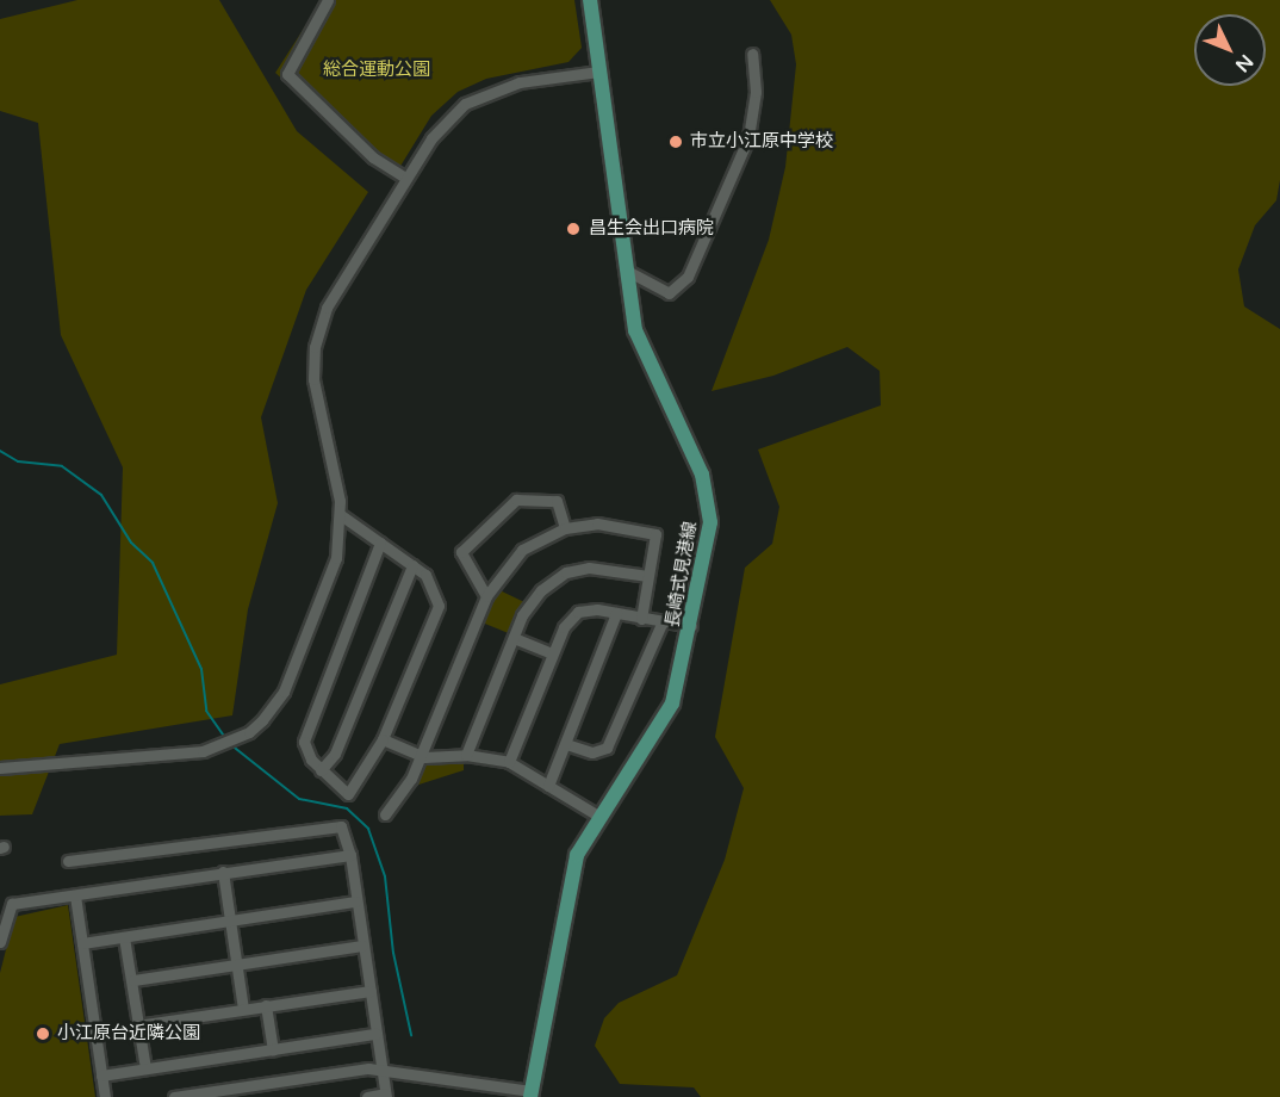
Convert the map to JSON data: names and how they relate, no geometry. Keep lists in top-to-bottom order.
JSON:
{
  "streets": {
    "main road": ["長崎式見港線"]
  },
  "parks": ["総合運動公園"],
  "places": ["市立小江原中学校", "昌生会出口病院", "小江原台近隣公園"],
  "north": "bottom right"
}
